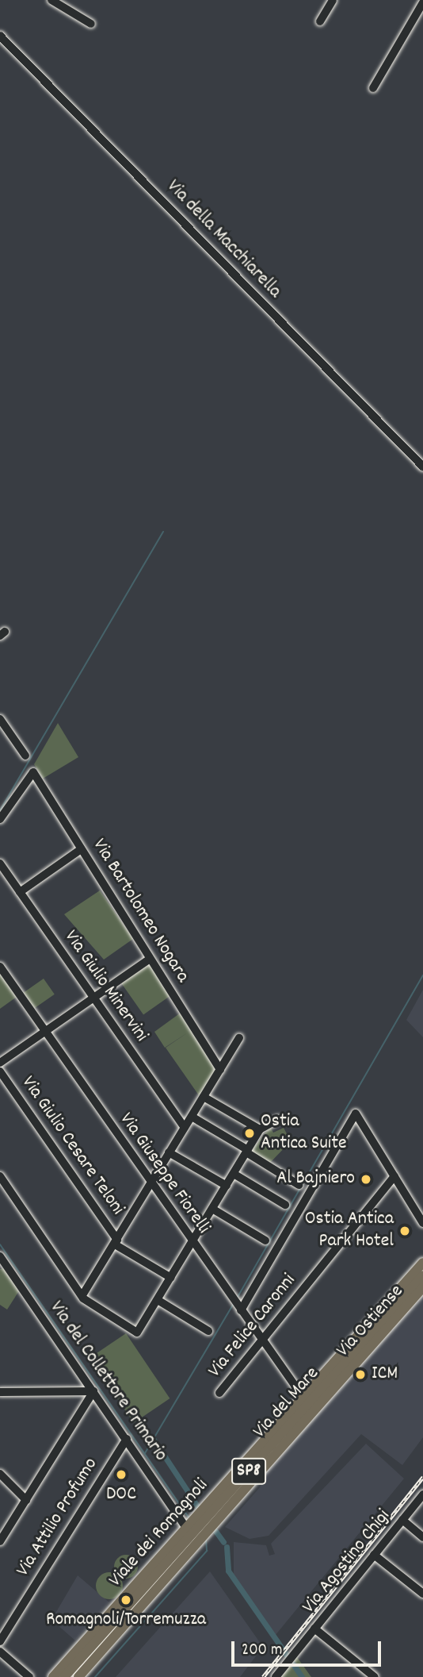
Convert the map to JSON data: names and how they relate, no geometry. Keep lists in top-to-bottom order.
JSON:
{
  "streets": {
    "main road": [
      "Via Ostiense",
      "Via del Mare",
      "SP8",
      "Viale dei Romagnoli"
    ],
    "street": [
      "Via della Macchiarella",
      "Via Bartolomeo Nogara",
      "Via Giulio Minervini",
      "Via Giulio Cesare Teloni",
      "Via Giuseppe Fiorelli",
      "Via Felice Caronni",
      "Via del Collettore Primario",
      "Via Attilio Profumo",
      "Via Agostino Chigi"
    ]
  },
  "crossings": [
    ["Via Giuseppe Fiorelli", "Via Felice Caronni"],
    ["Via Giuseppe Fiorelli", "Viale dei Romagnoli"],
    ["Via del Collettore Primario", "Via Attilio Profumo"],
    ["Via del Collettore Primario", "Viale dei Romagnoli"]
  ],
  "places": [
    "Ostia Antica Suite",
    "Al Bajniero",
    "Ostia Antica Park Hotel",
    "ICM",
    "DOC",
    "Romagnoli/Torremuzza"
  ],
  "scale_bar": "200 m"
}
